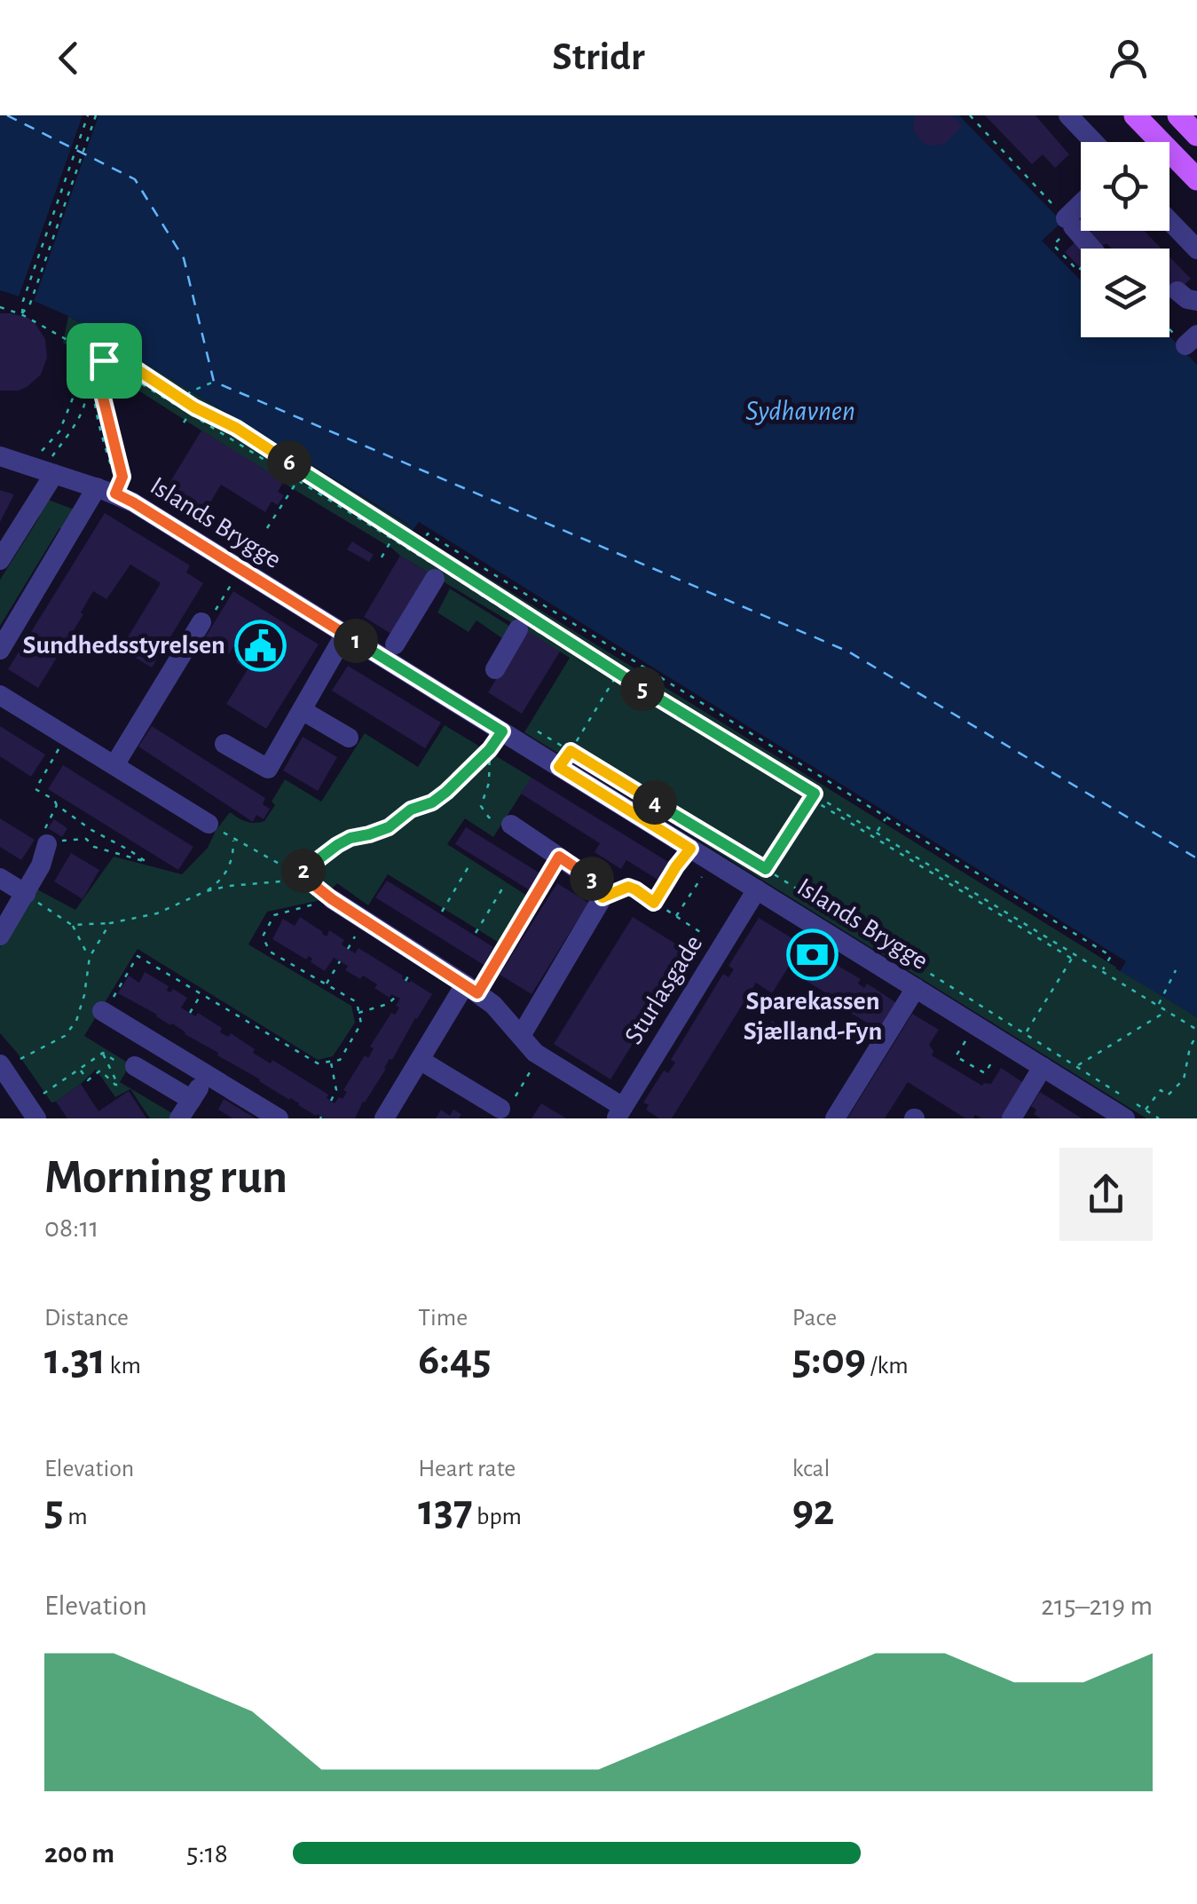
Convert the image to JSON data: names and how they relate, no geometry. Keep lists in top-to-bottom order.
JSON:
{
  "streets": {
    "street": ["Islands Brygge", "Sturlasgade"]
  },
  "crossings": [
    ["Islands Brygge", "Sturlasgade"]
  ],
  "water": ["Sydhavnen"],
  "places": {
    "public building": ["Sundhedsstyrelsen"],
    "bank": ["Sparekassen Sjælland-Fyn"]
  },
  "page": {
    "header": "Stridr",
    "pins": [
      "6",
      "1",
      "5",
      "4",
      "2",
      "3"
    ],
    "heading": ["Morning run", "08:11"],
    "stats": [
      ["Distance", "1.31 km"],
      ["Time", "6:45"],
      ["Pace", "5:09 /km"],
      ["Elevation", "5 m"],
      ["Heart rate", "137 bpm"],
      ["kcal", "92"]
    ],
    "chart": ["Elevation", "215–219 m"],
    "list": [
      {
        "name": "200 m",
        "note": "5:18"
      }
    ]
  }
}
